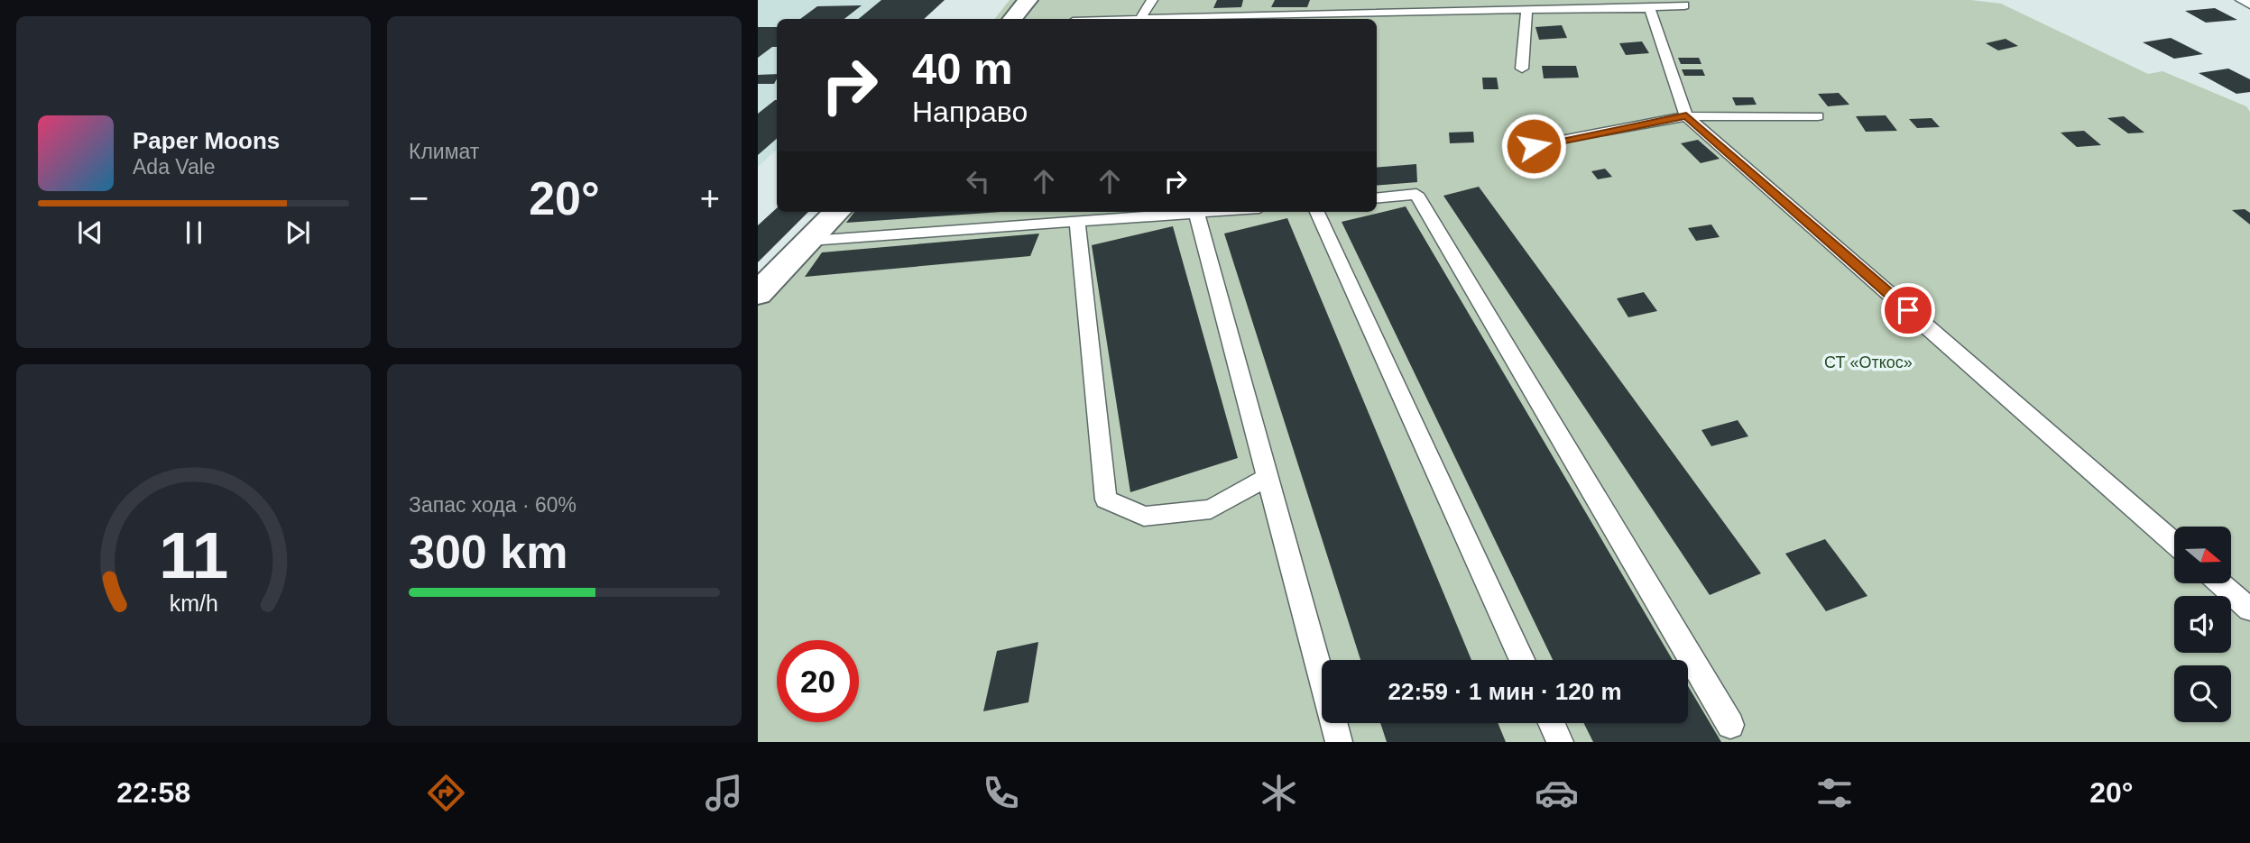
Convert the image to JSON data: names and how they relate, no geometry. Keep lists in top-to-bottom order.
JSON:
{
  "parks": ["СТ «Откос»"],
  "north": "right",
  "page": {
    "tile": [
      "Климат",
      ["Запас хода · 60%", "300 km"]
    ],
    "turn": ["40 m", "Направо"],
    "song": ["Paper Moons", "Ada Vale"],
    "heat": ["−", "20°", "+"],
    "limit": "20",
    "trip": "22:59 · 1 мин · 120 m",
    "tabs": ["22:58", "20°"],
    "gauge": ["11", "km/h"]
  }
}
